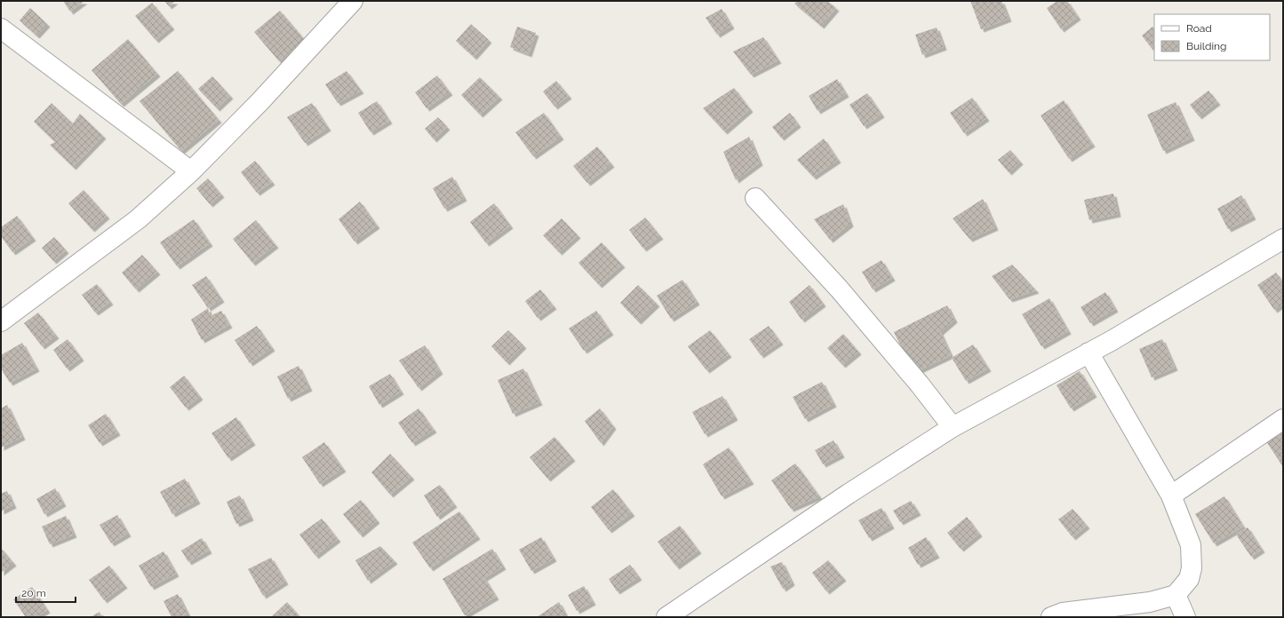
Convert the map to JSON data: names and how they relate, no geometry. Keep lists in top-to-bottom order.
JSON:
{
  "legend": ["Road", "Building"],
  "scale_bar": "20 m"
}
